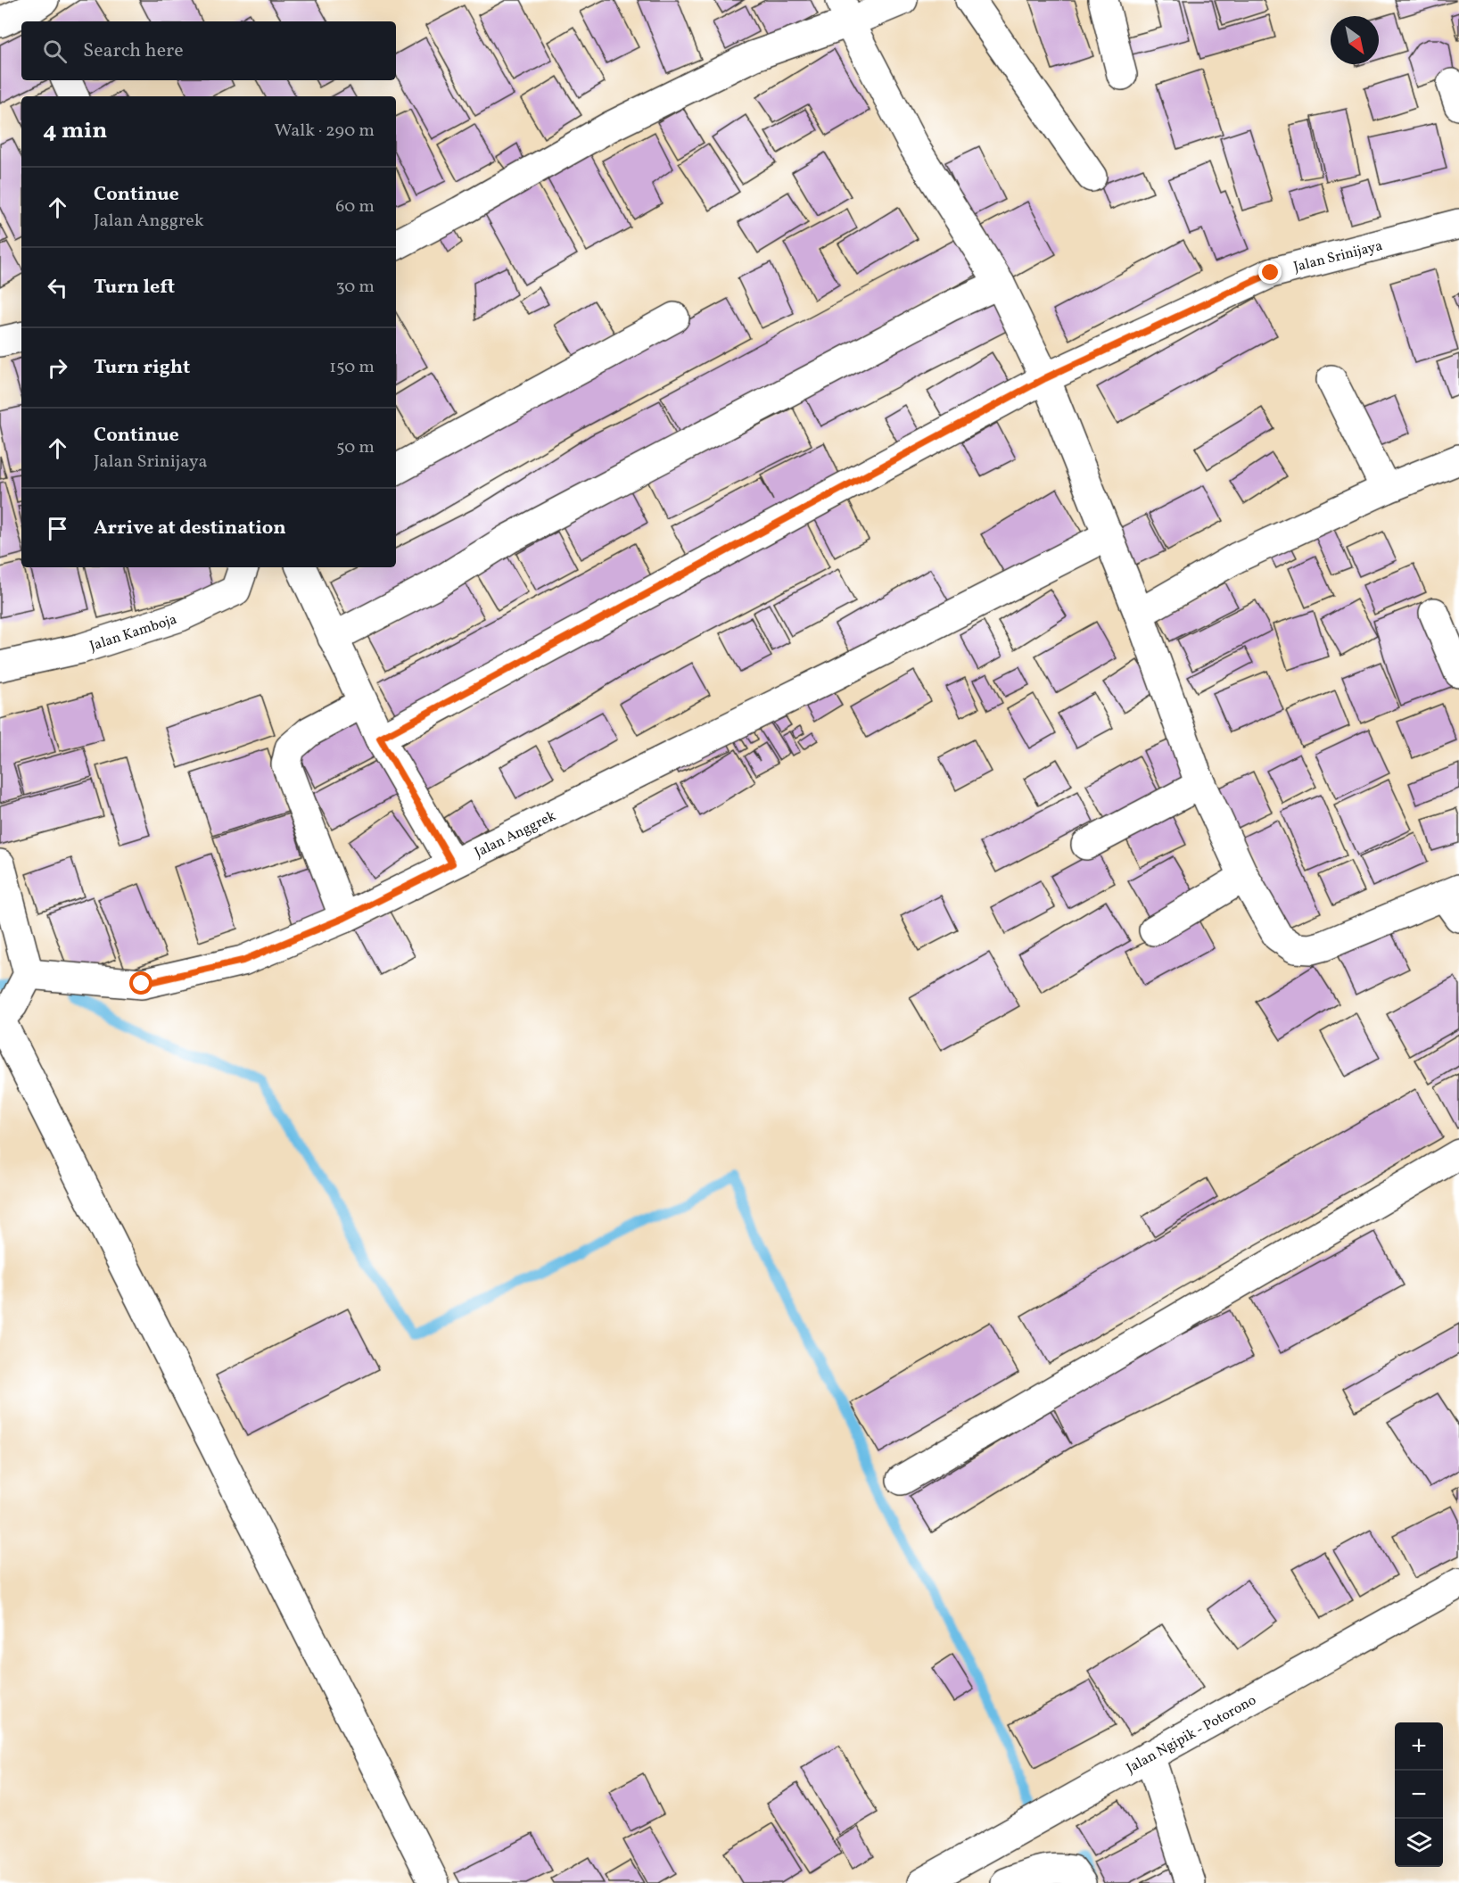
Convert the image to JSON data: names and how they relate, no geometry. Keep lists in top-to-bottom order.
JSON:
{
  "streets": {
    "street": [
      "Jalan Srinijaya",
      "Jalan Kamboja",
      "Jalan Anggrek",
      "Jalan Ngipik - Potorono"
    ]
  },
  "north": "bottom right",
  "page": {
    "search": "Search here",
    "heading": ["4 min", "Walk · 290 m"],
    "list": [
      ["Continue", "Jalan Anggrek", "60 m"],
      ["Turn left", "30 m"],
      ["Turn right", "150 m"],
      ["Continue", "Jalan Srinijaya", "50 m"],
      "Arrive at destination"
    ],
    "map_buttons": ["+", "−"]
  }
}
